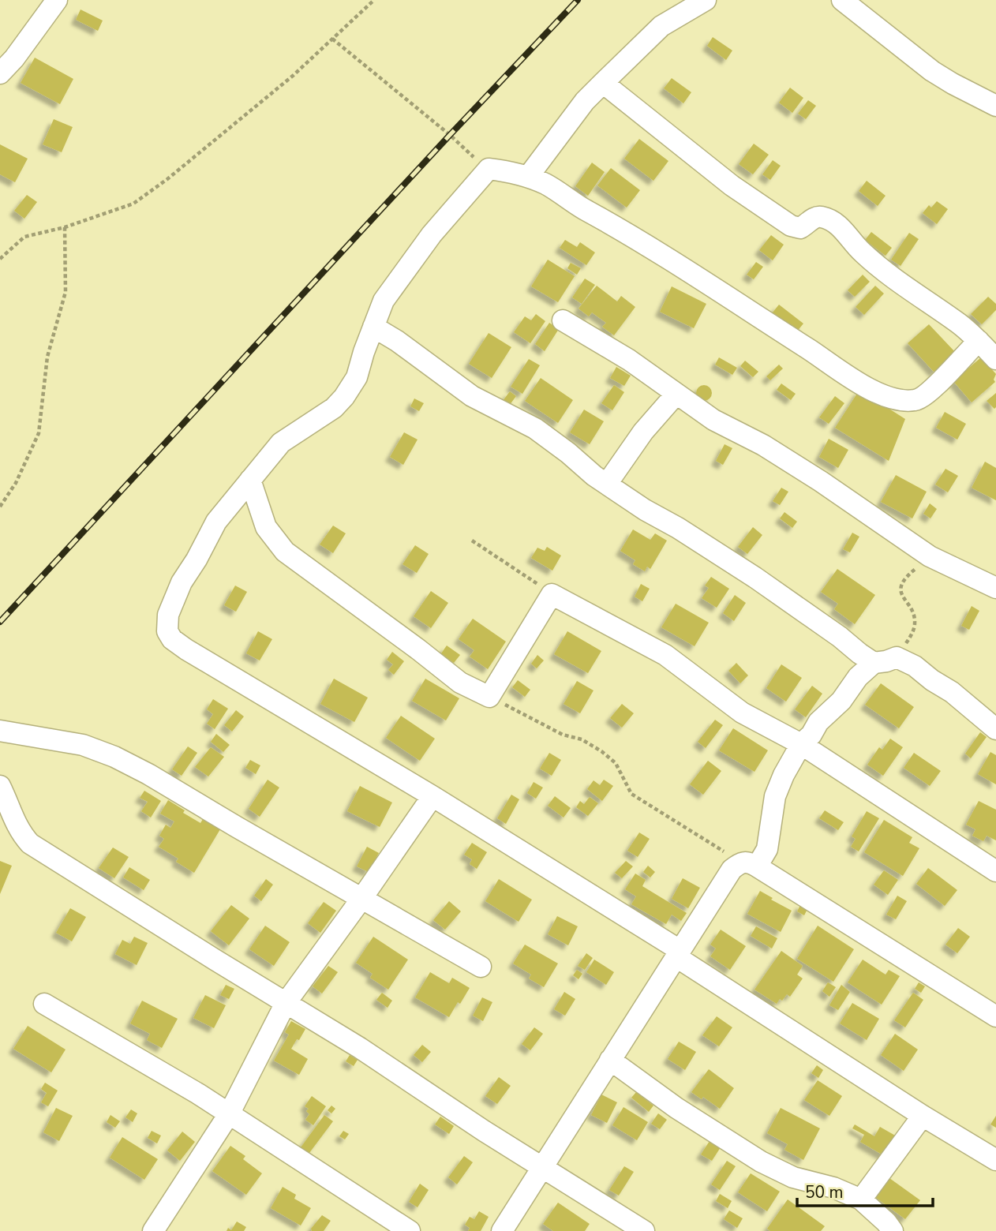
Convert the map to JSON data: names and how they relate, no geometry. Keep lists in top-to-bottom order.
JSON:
{
  "scale_bar": "50 m"
}
